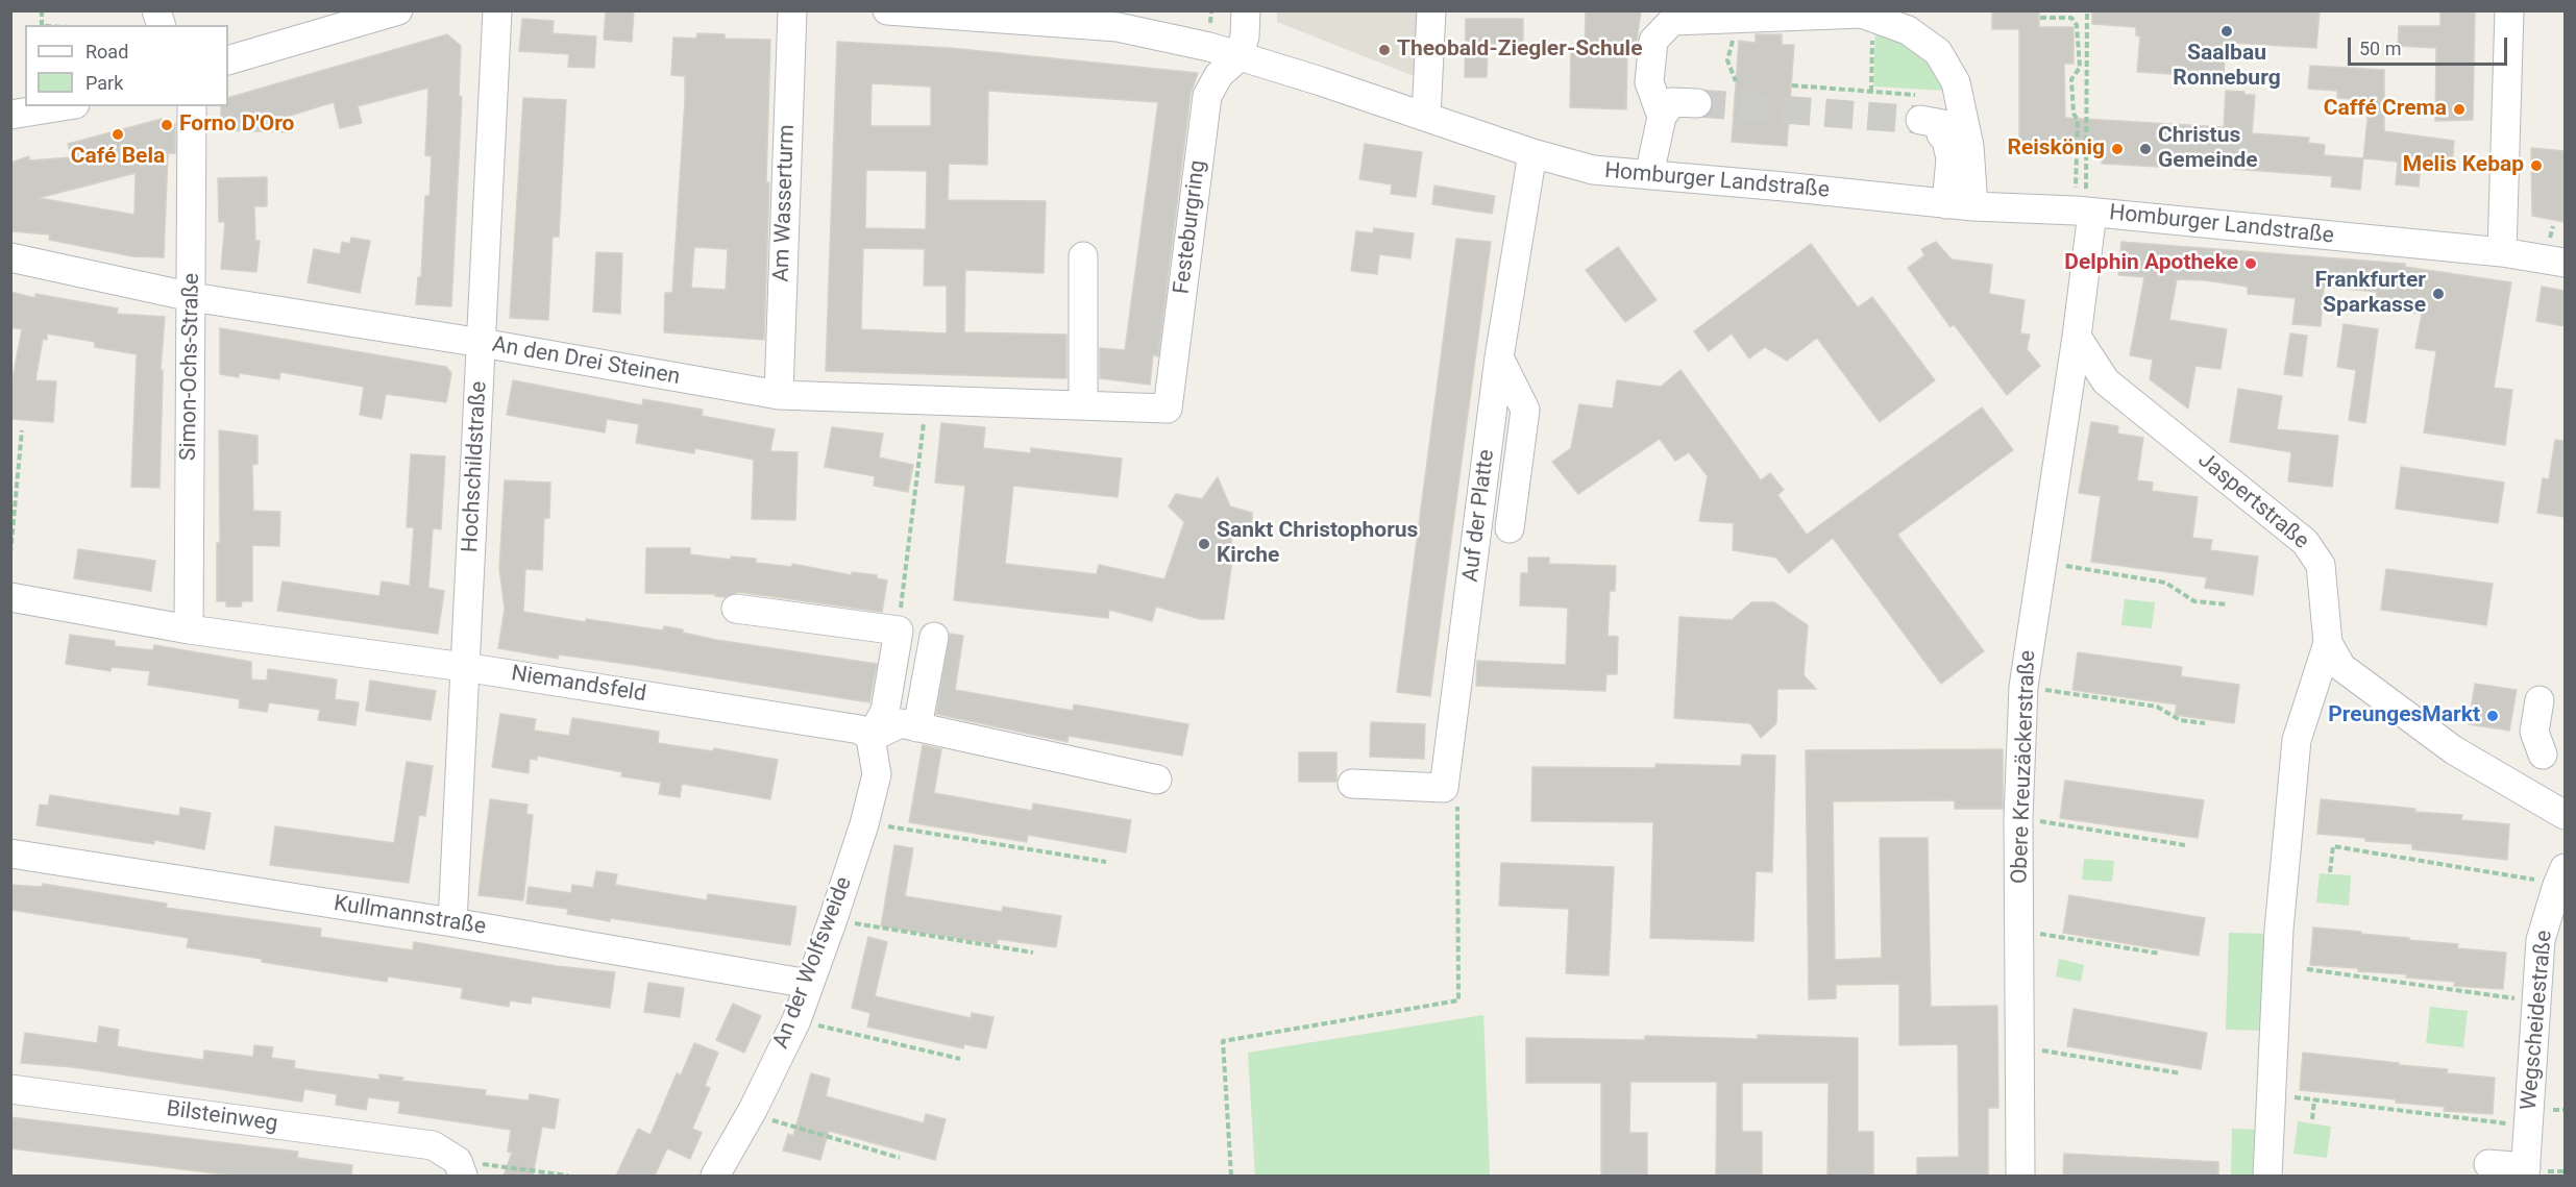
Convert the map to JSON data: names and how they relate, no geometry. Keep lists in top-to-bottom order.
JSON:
{
  "streets": {
    "street": [
      "Homburger Landstraße",
      "Am Wasserturm",
      "Festeburgring",
      "An den Drei Steinen",
      "Simon-Ochs-Straße",
      "Hochschildstraße",
      "Jaspertstraße",
      "Auf der Platte",
      "Niemandsfeld",
      "Obere Kreuzäckerstraße",
      "Kullmannstraße",
      "An der Wolfsweide",
      "Wegscheidestraße",
      "Bilsteinweg"
    ]
  },
  "crossings": [
    ["Homburger Landstraße", "Festeburgring"],
    ["Homburger Landstraße", "Auf der Platte"],
    ["Homburger Landstraße", "Obere Kreuzäckerstraße"],
    ["Am Wasserturm", "An den Drei Steinen"],
    ["Festeburgring", "An den Drei Steinen"],
    ["An den Drei Steinen", "Simon-Ochs-Straße"],
    ["An den Drei Steinen", "Hochschildstraße"],
    ["Simon-Ochs-Straße", "Niemandsfeld"],
    ["Hochschildstraße", "Niemandsfeld"],
    ["Hochschildstraße", "Kullmannstraße"],
    ["Jaspertstraße", "Obere Kreuzäckerstraße"],
    ["Niemandsfeld", "An der Wolfsweide"],
    ["Kullmannstraße", "An der Wolfsweide"]
  ],
  "places": [
    "Saalbau Ronneburg",
    "Theobald-Ziegler-Schule",
    "Caffé Crema",
    "Forno D'Oro",
    "Café Bela",
    "Reiskönig",
    "Christus Gemeinde",
    "Melis Kebap",
    "Delphin Apotheke",
    "Frankfurter Sparkasse",
    "Sankt Christophorus Kirche",
    "PreungesMarkt"
  ],
  "legend": ["Road", "Park"],
  "scale_bar": "50 m"
}
